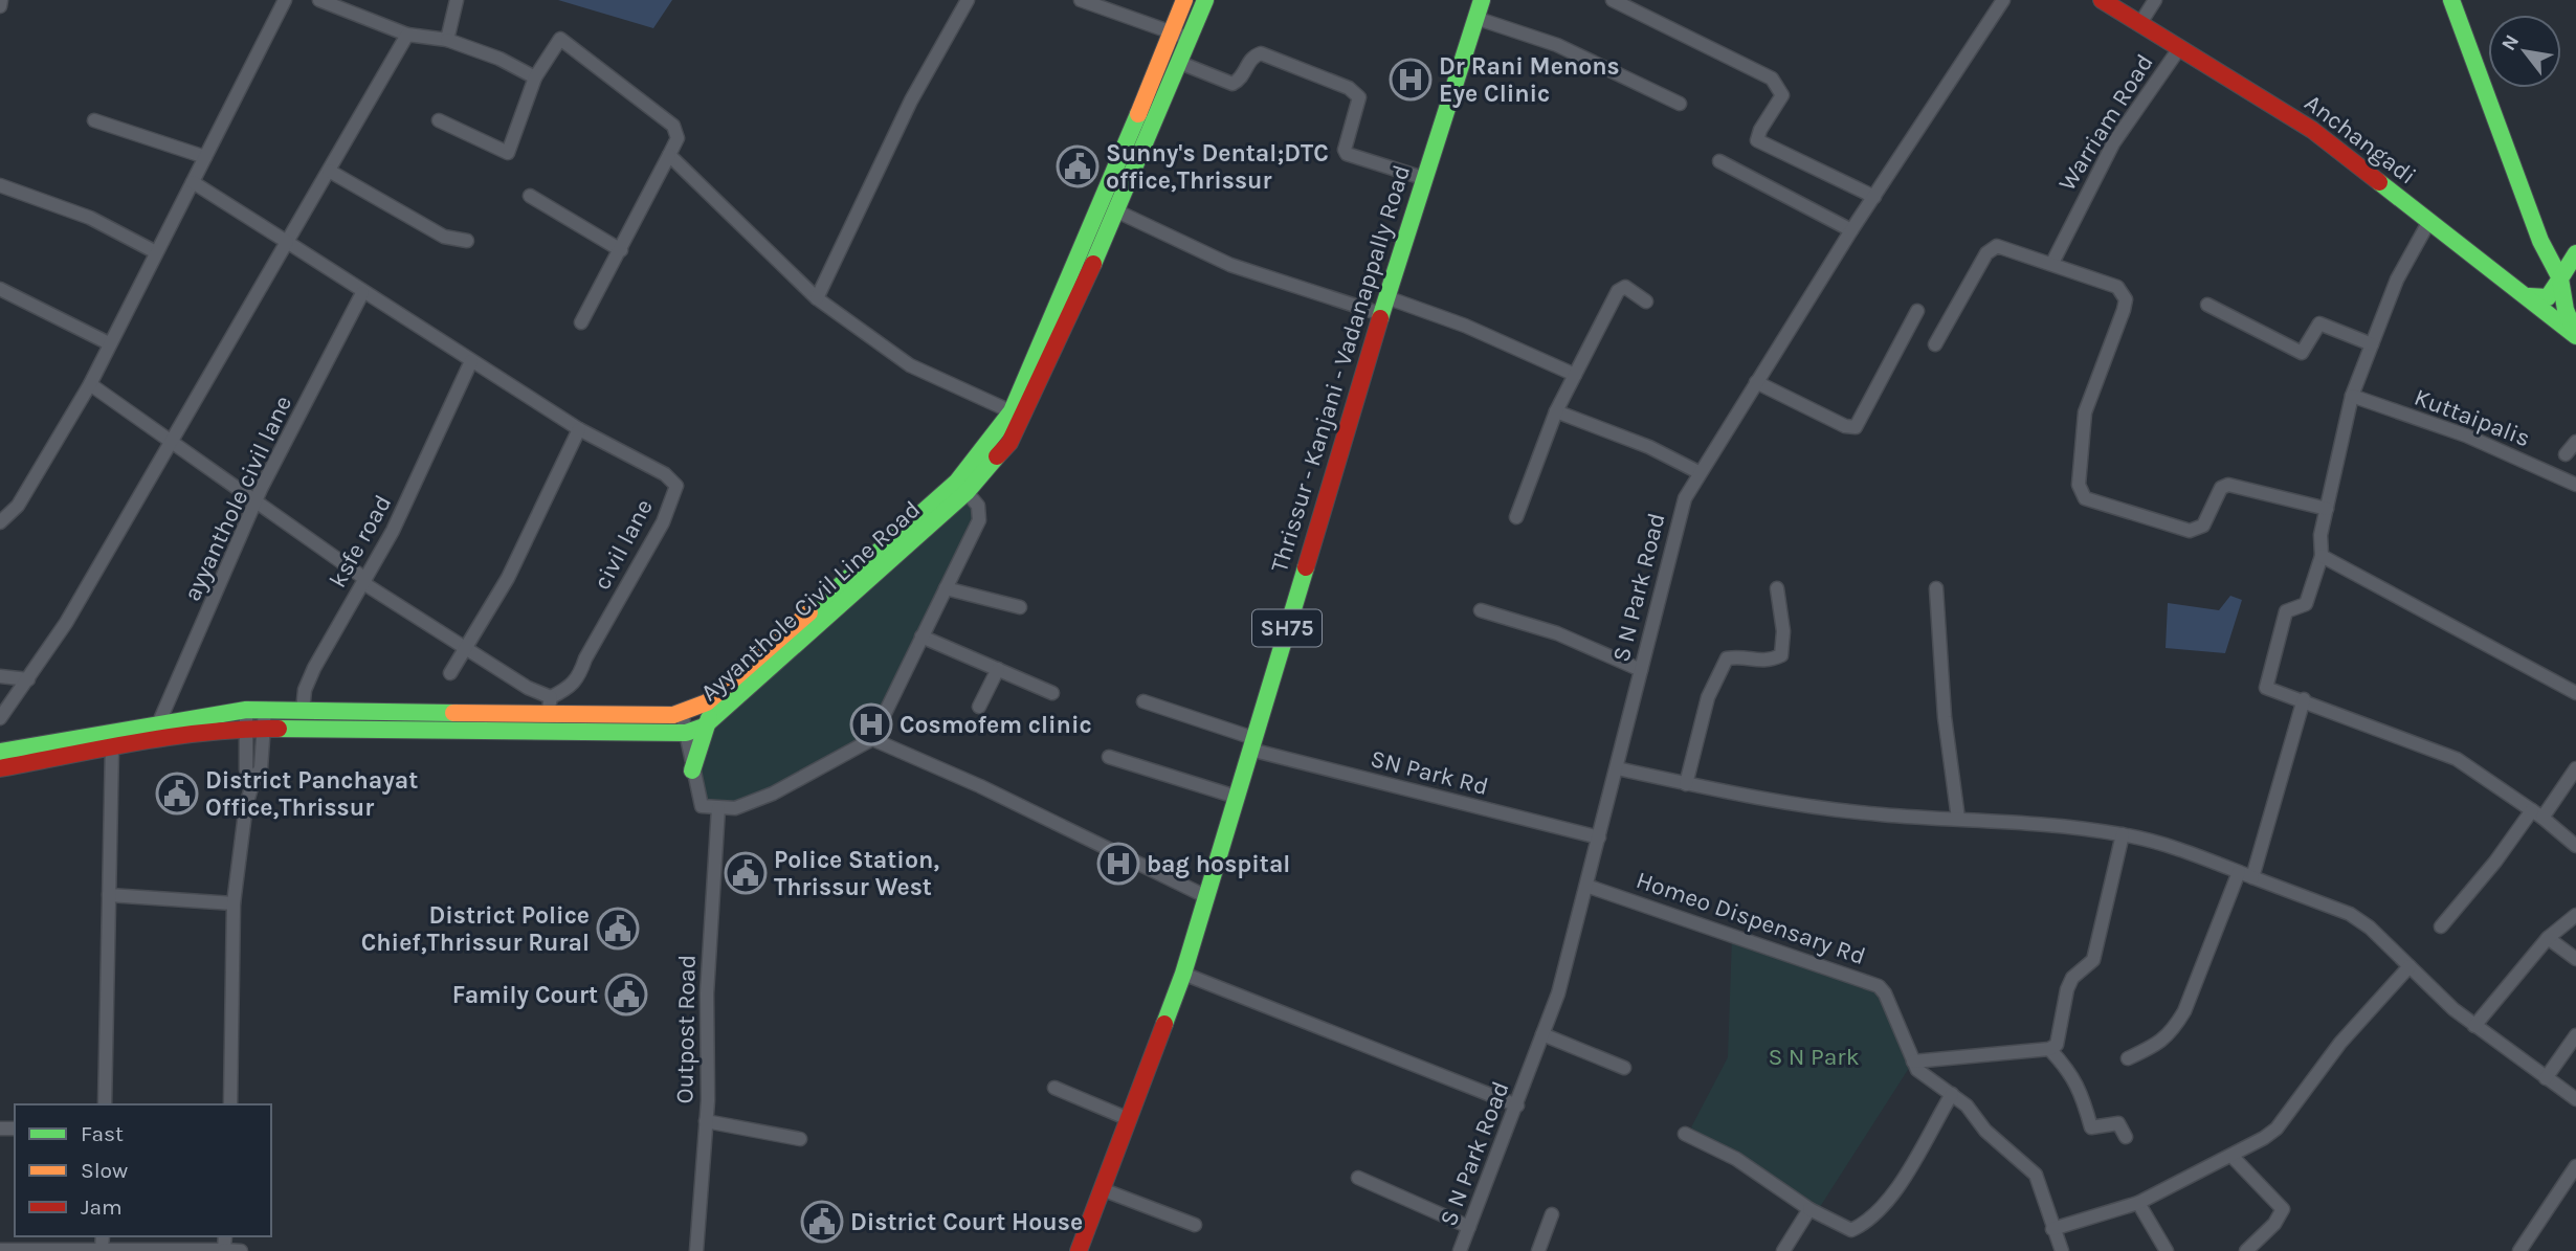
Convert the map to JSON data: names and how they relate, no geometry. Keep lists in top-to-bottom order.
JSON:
{
  "streets": {
    "main road": [
      "Anchangadi",
      "Thrissur - Kanjani - Vadanappally Road",
      "Ayyanthole Civil Line Road",
      "SH75"
    ],
    "street": [
      "Warriam Road",
      "Kuttaipalis",
      "ayyanthole civil lane",
      "ksfe road",
      "civil lane",
      "S N Park Road",
      "SN Park Rd",
      "Homeo Dispensary Rd",
      "Outpost Road"
    ]
  },
  "crossings": [
    ["Warriam Road", "Anchangadi"],
    ["Thrissur - Kanjani - Vadanappally Road", "SN Park Rd"],
    ["ayyanthole civil lane", "civil lane"],
    ["ayyanthole civil lane", "Ayyanthole Civil Line Road"],
    ["ksfe road", "civil lane"],
    ["ksfe road", "Ayyanthole Civil Line Road"],
    ["civil lane", "Ayyanthole Civil Line Road"],
    ["S N Park Road", "SN Park Rd"],
    ["S N Park Road", "Homeo Dispensary Rd"]
  ],
  "parks": ["S N Park"],
  "places": {
    "hospital": ["Dr Rani Menons Eye Clinic", "Cosmofem clinic", "bag hospital"],
    "public building": [
      "Sunny's Dental;DTC office,Thrissur",
      "District Panchayat Office,Thrissur",
      "Police Station, Thrissur West",
      "District Police Chief,Thrissur Rural",
      "Family Court",
      "District Court House"
    ]
  },
  "legend": ["Fast", "Slow", "Jam"],
  "north": "top left"
}
